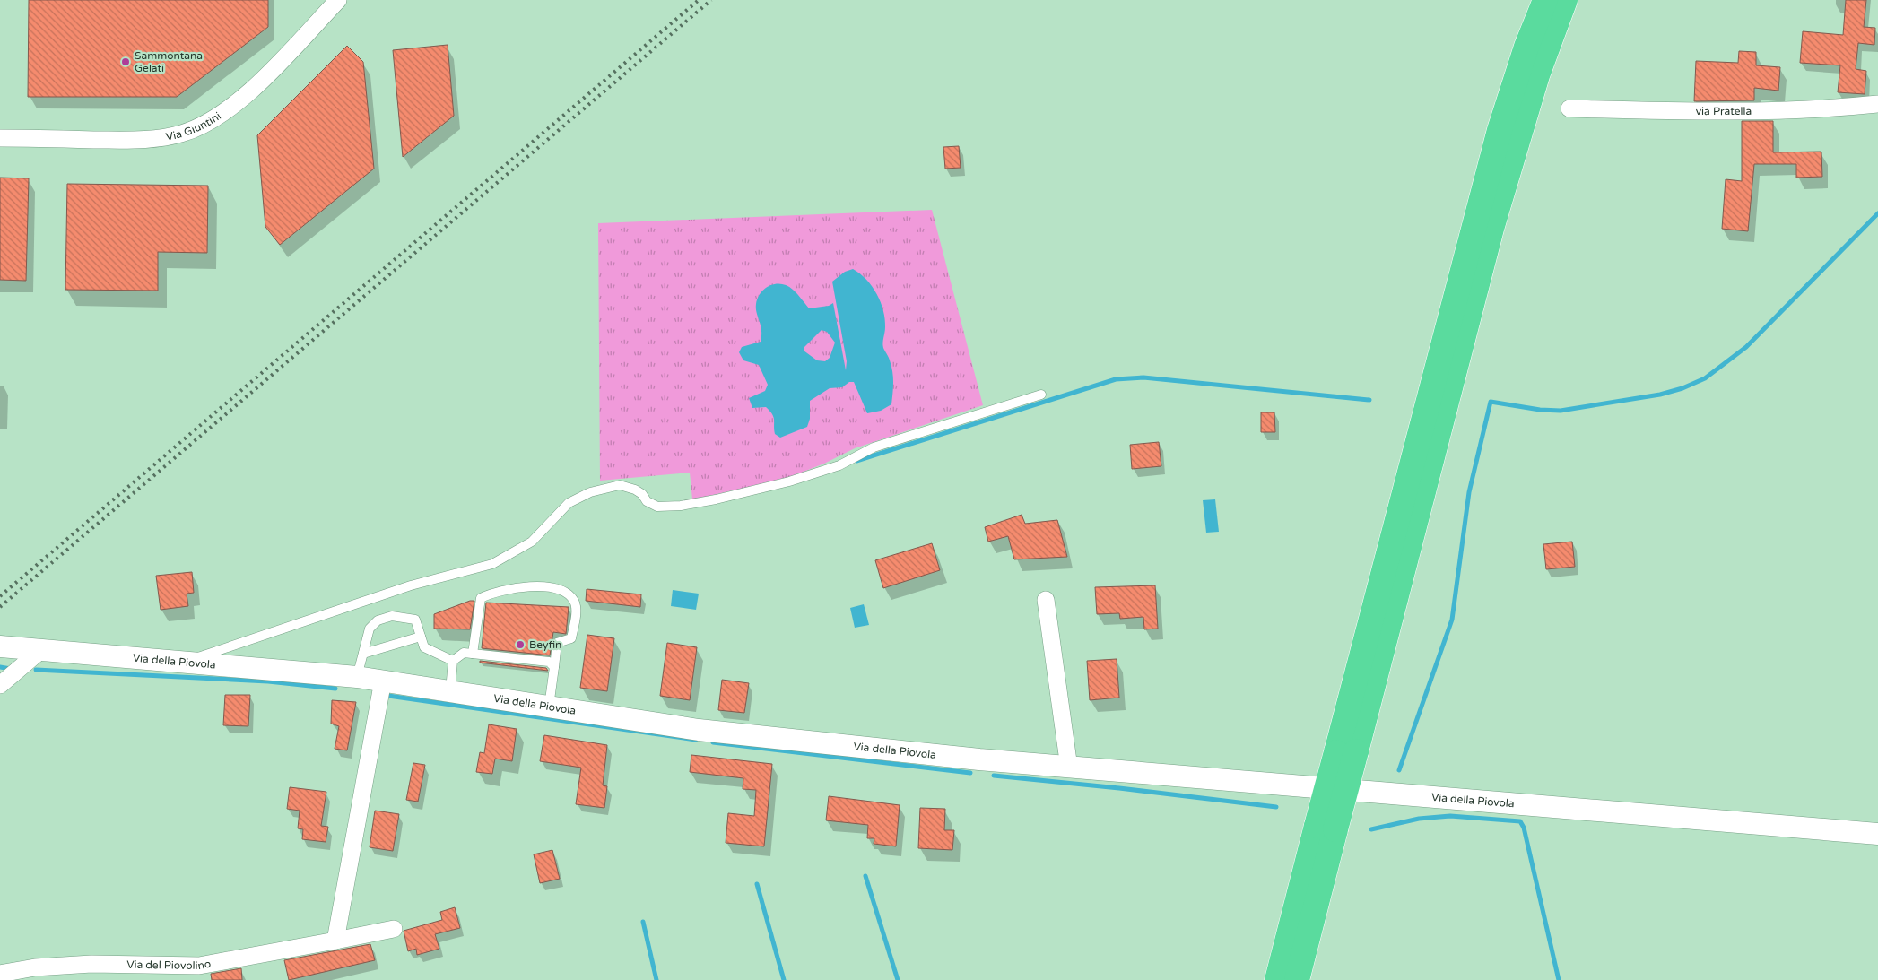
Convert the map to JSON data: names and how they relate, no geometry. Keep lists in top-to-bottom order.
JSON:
{
  "streets": {
    "street": [
      "via Pratella",
      "Via Giuntini",
      "Via della Piovola",
      "Via del Piovolino"
    ]
  },
  "places": ["Sammontana Gelati", "Beyfin"]
}
